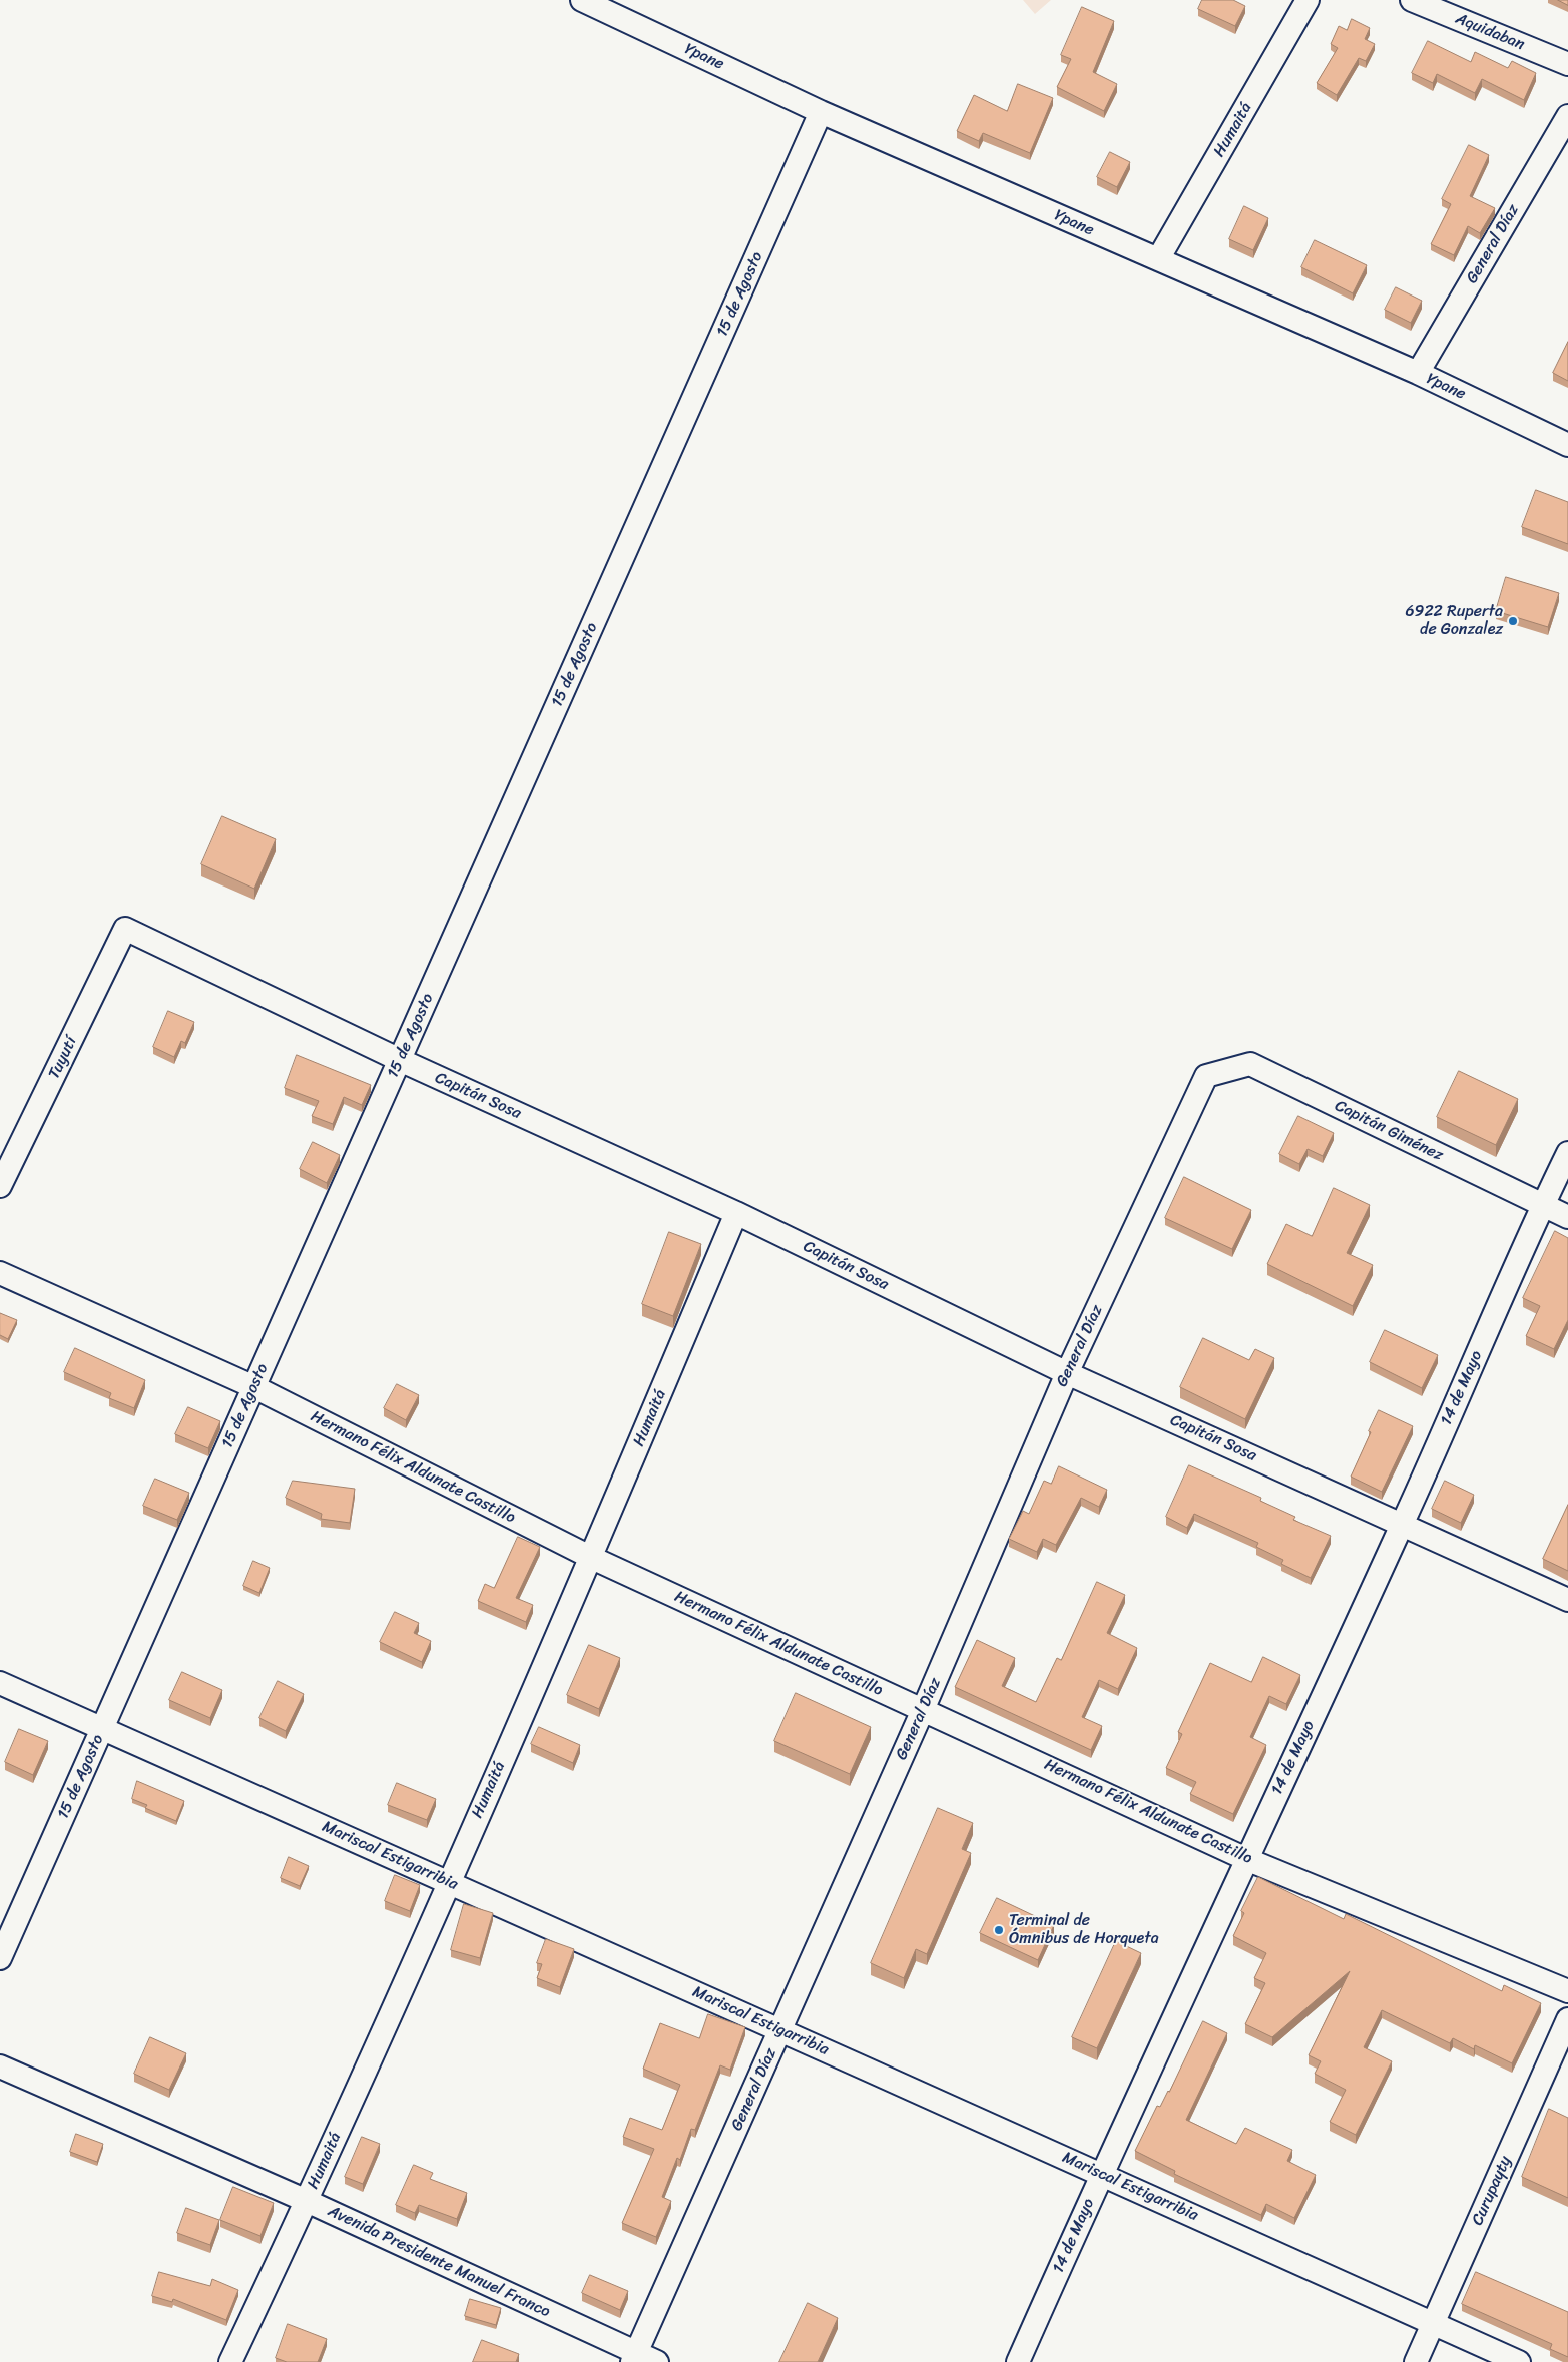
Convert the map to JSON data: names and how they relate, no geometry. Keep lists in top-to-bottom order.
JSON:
{
  "streets": {
    "street": [
      "Aquidaban",
      "Ypane",
      "Humaitá",
      "General Díaz",
      "15 de Agosto",
      "Tuyutí",
      "Capitán Sosa",
      "Capitán Giménez",
      "14 de Mayo",
      "Hermano Félix Aldunate Castillo",
      "Mariscal Estigarribia",
      "Curupayty",
      "Avenida Presidente Manuel Franco"
    ]
  },
  "crossings": [
    ["Ypane", "Humaitá"],
    ["Ypane", "General Díaz"],
    ["Ypane", "15 de Agosto"],
    ["Humaitá", "Capitán Sosa"],
    ["Humaitá", "Hermano Félix Aldunate Castillo"],
    ["Humaitá", "Mariscal Estigarribia"],
    ["Humaitá", "Avenida Presidente Manuel Franco"],
    ["General Díaz", "Capitán Sosa"],
    ["General Díaz", "Capitán Giménez"],
    ["General Díaz", "Hermano Félix Aldunate Castillo"],
    ["General Díaz", "Mariscal Estigarribia"],
    ["General Díaz", "Avenida Presidente Manuel Franco"],
    ["15 de Agosto", "Capitán Sosa"],
    ["15 de Agosto", "Hermano Félix Aldunate Castillo"],
    ["15 de Agosto", "Mariscal Estigarribia"],
    ["Tuyutí", "Capitán Sosa"],
    ["Capitán Sosa", "14 de Mayo"],
    ["Capitán Giménez", "14 de Mayo"],
    ["14 de Mayo", "Hermano Félix Aldunate Castillo"],
    ["14 de Mayo", "Mariscal Estigarribia"],
    ["Mariscal Estigarribia", "Curupayty"]
  ],
  "places": ["6922 Ruperta de Gonzalez", "Terminal de Ómnibus de Horqueta"]
}
